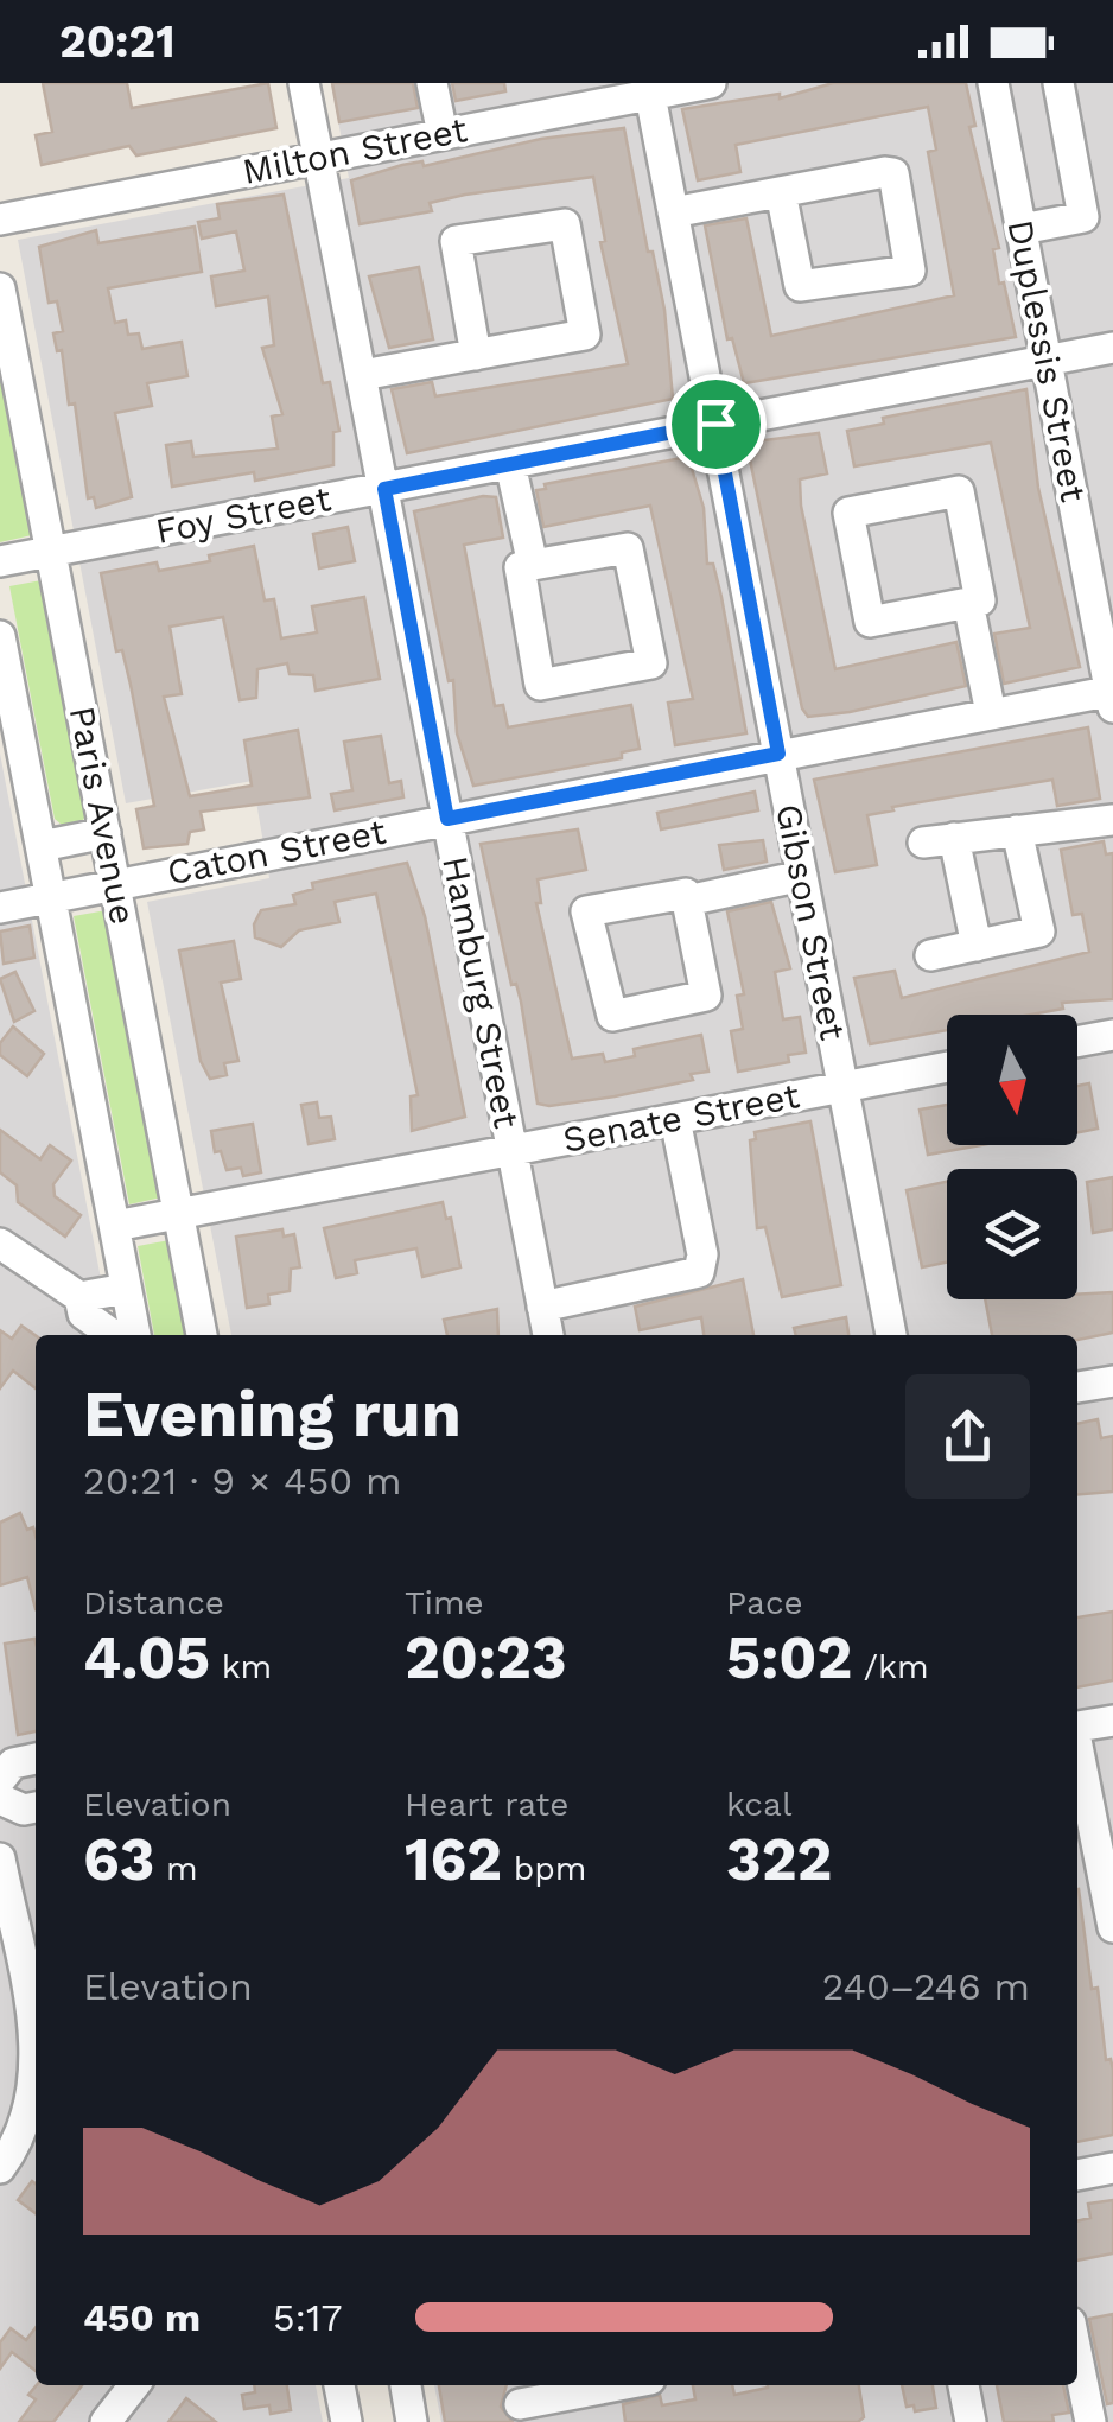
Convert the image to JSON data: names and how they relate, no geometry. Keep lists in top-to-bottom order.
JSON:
{
  "streets": {
    "street": [
      "Milton Street",
      "Duplessis Street",
      "Foy Street",
      "Paris Avenue",
      "Caton Street",
      "Gibson Street",
      "Hamburg Street",
      "Senate Street"
    ]
  },
  "crossings": [
    ["Milton Street", "Gibson Street"],
    ["Milton Street", "Hamburg Street"],
    ["Duplessis Street", "Foy Street"],
    ["Duplessis Street", "Caton Street"],
    ["Foy Street", "Paris Avenue"],
    ["Foy Street", "Gibson Street"],
    ["Foy Street", "Hamburg Street"],
    ["Paris Avenue", "Caton Street"],
    ["Paris Avenue", "Senate Street"],
    ["Caton Street", "Gibson Street"],
    ["Caton Street", "Hamburg Street"],
    ["Gibson Street", "Senate Street"],
    ["Hamburg Street", "Senate Street"]
  ],
  "north": "bottom",
  "page": {
    "status": "20:21",
    "heading": ["Evening run", "20:21 · 9 × 450 m"],
    "stats": [
      ["Distance", "4.05 km"],
      ["Time", "20:23"],
      ["Pace", "5:02 /km"],
      ["Elevation", "63 m"],
      ["Heart rate", "162 bpm"],
      ["kcal", "322"]
    ],
    "chart": ["Elevation", "240–246 m"],
    "list": [
      {
        "name": "450 m",
        "note": "5:17"
      }
    ]
  }
}
